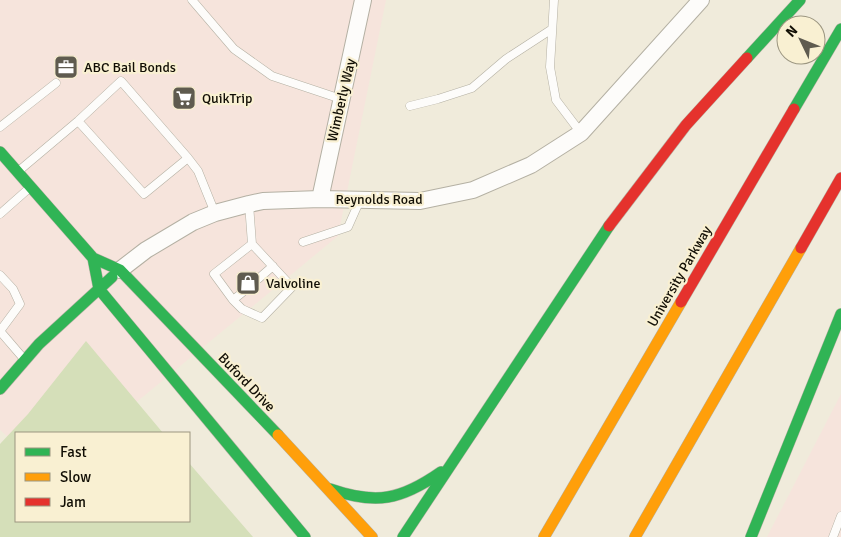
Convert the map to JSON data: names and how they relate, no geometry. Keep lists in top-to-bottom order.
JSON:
{
  "streets": {
    "main road": ["University Parkway", "Buford Drive"],
    "street": ["Wimberly Way", "Reynolds Road"]
  },
  "crossings": [
    ["Wimberly Way", "Reynolds Road"],
    ["Reynolds Road", "Buford Drive"]
  ],
  "places": {
    "office": ["ABC Bail Bonds"],
    "supermarket": ["QuikTrip"],
    "shop": ["Valvoline"]
  },
  "legend": ["Fast", "Slow", "Jam"],
  "north": "top left"
}
